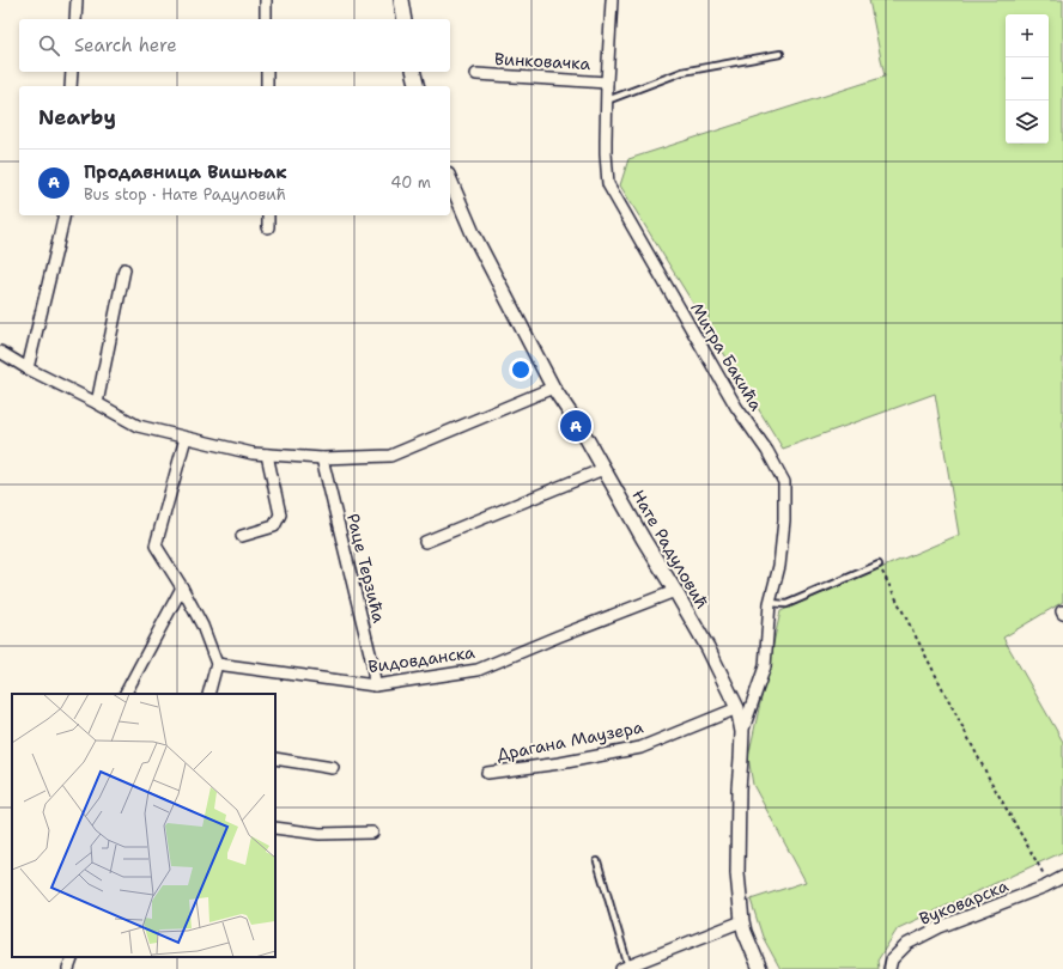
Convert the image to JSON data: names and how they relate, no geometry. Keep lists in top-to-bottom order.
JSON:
{
  "streets": {
    "street": [
      "Винковачка",
      "Митра Бакића",
      "Нате Радуловић",
      "Раце Терзића",
      "Видовданска",
      "Драгана Маузера",
      "Вуковарска"
    ]
  },
  "crossings": [
    ["Винковачка", "Митра Бакића"],
    ["Митра Бакића", "Нате Радуловић"],
    ["Нате Радуловић", "Видовданска"],
    ["Нате Радуловић", "Драгана Маузера"],
    ["Раце Терзића", "Видовданска"]
  ],
  "page": {
    "map_buttons": ["+", "−"],
    "search": "Search here",
    "heading": "Nearby",
    "list": [
      {
        "mark": "A",
        "name": "Продавница Вишњак",
        "note": "Bus stop · Нате Радуловић",
        "value": "40 m"
      }
    ],
    "pins": "A"
  }
}
